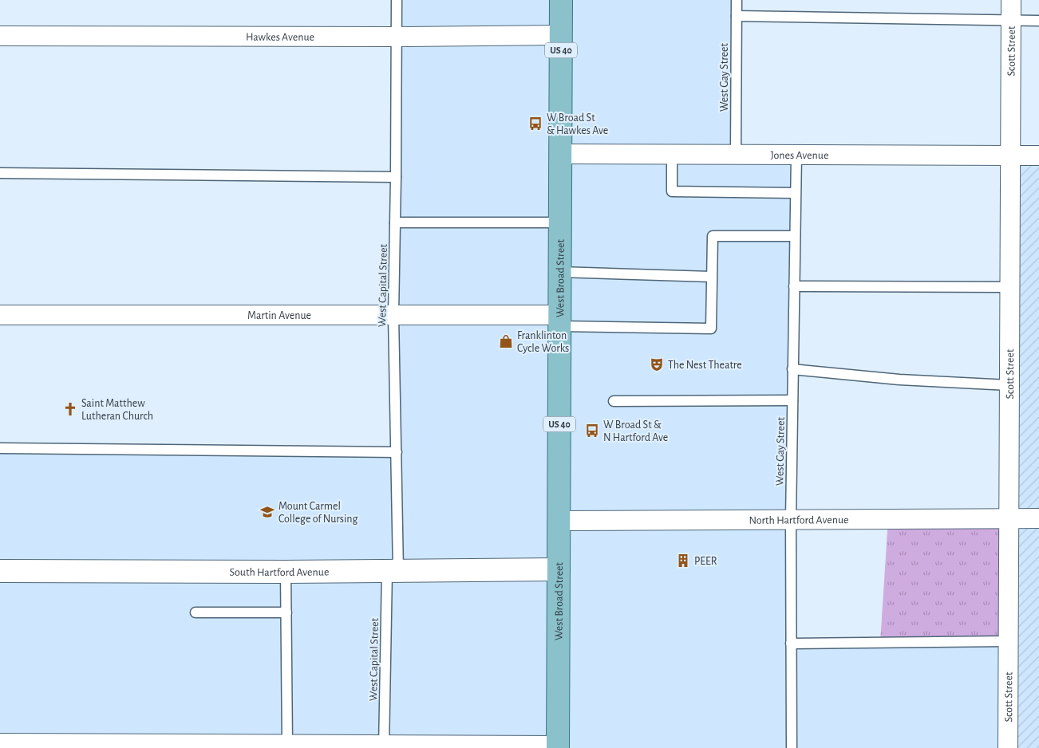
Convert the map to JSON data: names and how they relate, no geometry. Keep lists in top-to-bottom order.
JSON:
{
  "streets": {
    "main road": ["US 40", "West Broad Street"],
    "street": [
      "Hawkes Avenue",
      "Scott Street",
      "Jones Avenue",
      "Martin Avenue",
      "North Hartford Avenue",
      "South Hartford Avenue"
    ],
    "lane": ["West Gay Street", "West Capital Street"]
  },
  "crossings": [
    ["Hawkes Avenue", "West Broad Street"],
    ["Hawkes Avenue", "West Capital Street"],
    ["Scott Street", "Jones Avenue"],
    ["Scott Street", "North Hartford Avenue"],
    ["West Gay Street", "Jones Avenue"],
    ["West Gay Street", "North Hartford Avenue"],
    ["Jones Avenue", "West Broad Street"],
    ["West Broad Street", "Martin Avenue"],
    ["West Broad Street", "North Hartford Avenue"],
    ["West Broad Street", "South Hartford Avenue"],
    ["West Capital Street", "Martin Avenue"],
    ["West Capital Street", "South Hartford Avenue"]
  ],
  "places": {
    "bus stop": ["W Broad St & Hawkes Ave", "W Broad St & N Hartford Ave"],
    "shop": ["Franklinton Cycle Works"],
    "theatre": ["The Nest Theatre"],
    "church": ["Saint Matthew Lutheran Church"],
    "school or university": ["Mount Carmel College of Nursing"],
    "building": ["PEER"]
  }
}
